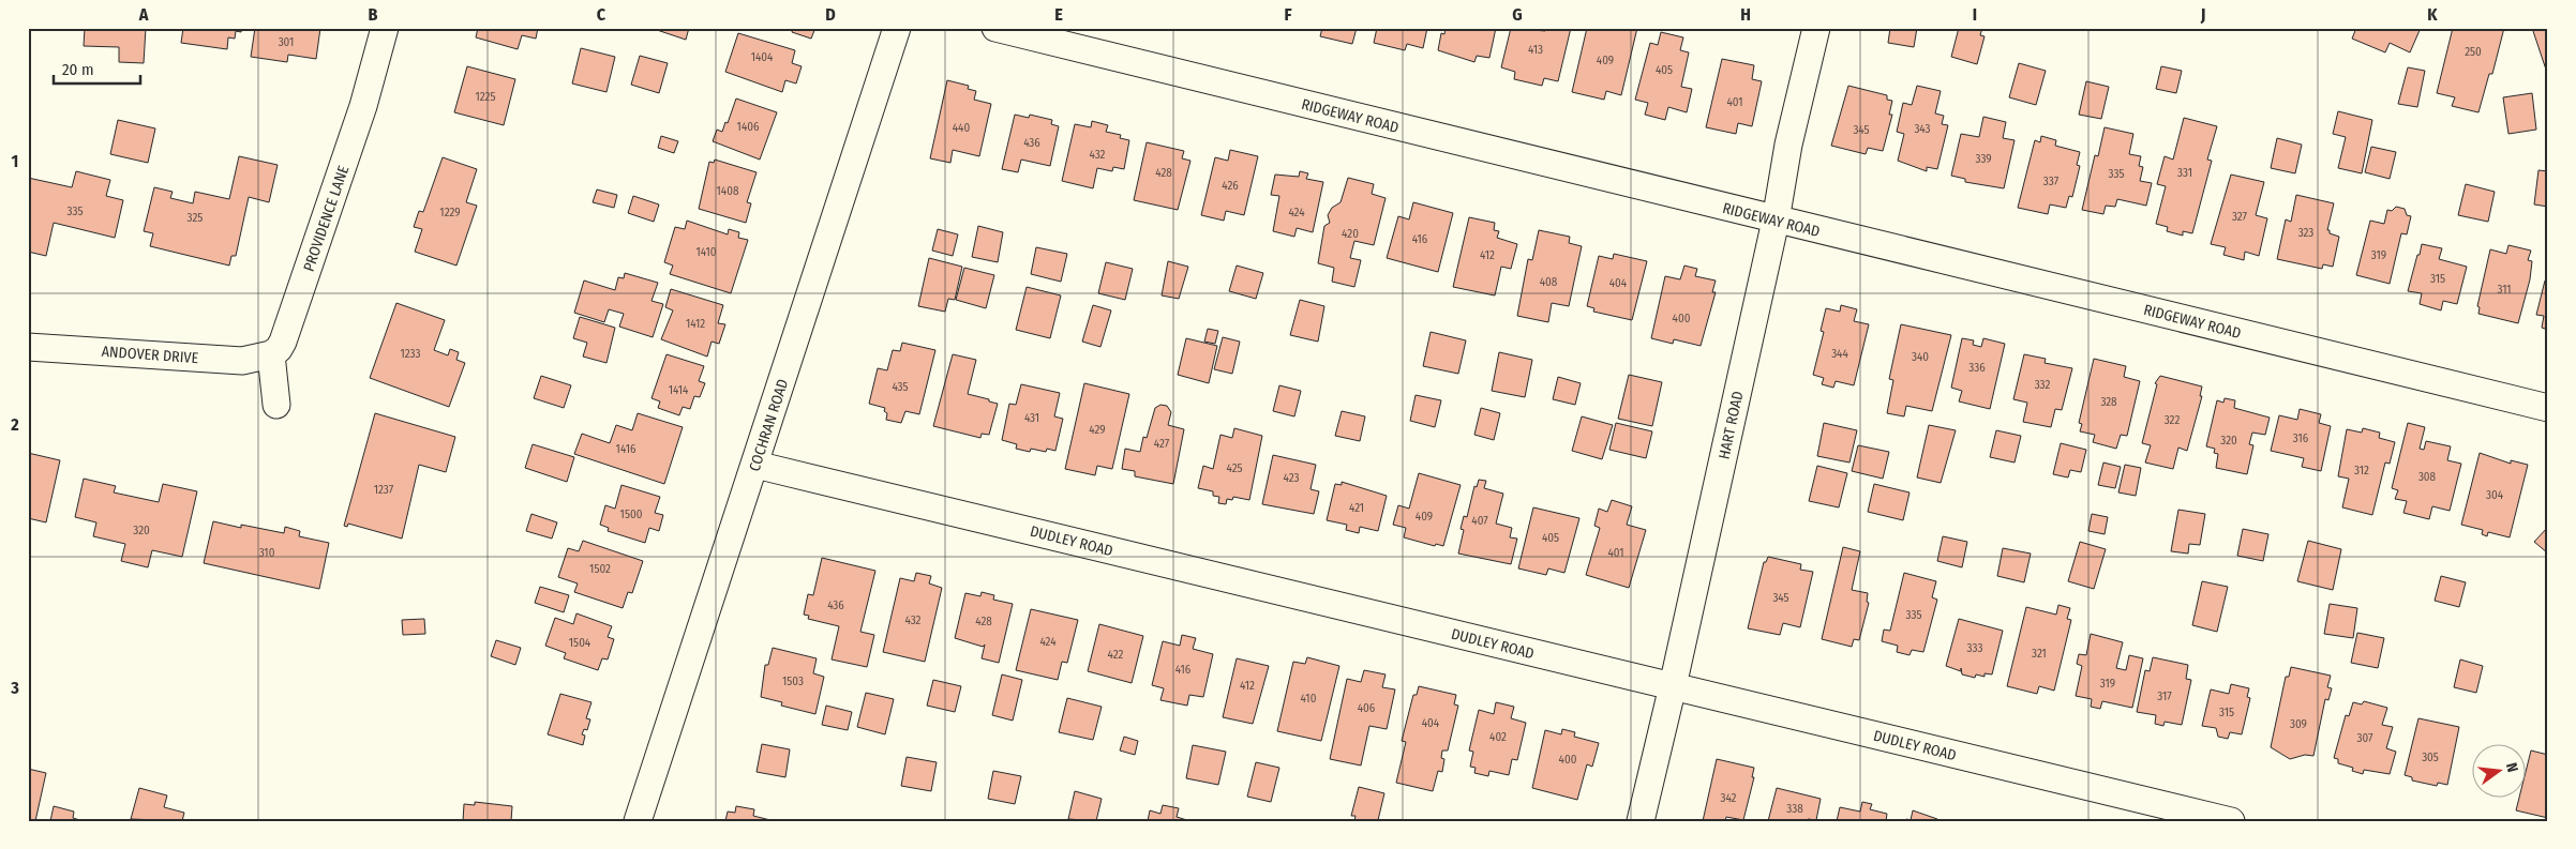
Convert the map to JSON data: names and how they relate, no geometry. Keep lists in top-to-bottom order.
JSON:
{
  "streets": {
    "street": [
      "RIDGEWAY ROAD",
      "PROVIDENCE LANE",
      "ANDOVER DRIVE",
      "COCHRAN ROAD",
      "HART ROAD",
      "DUDLEY ROAD"
    ]
  },
  "crossings": [
    ["RIDGEWAY ROAD", "HART ROAD"],
    ["PROVIDENCE LANE", "ANDOVER DRIVE"],
    ["COCHRAN ROAD", "DUDLEY ROAD"],
    ["HART ROAD", "DUDLEY ROAD"]
  ],
  "house_numbers": [
    "301",
    "413",
    "250",
    "1404",
    "409",
    "405",
    "1225",
    "401",
    "1406",
    "440",
    "343",
    "345",
    "436",
    "432",
    "339",
    "428",
    "331",
    "335",
    "337",
    "426",
    "1408",
    "335",
    "1229",
    "424",
    "327",
    "325",
    "323",
    "420",
    "416",
    "1410",
    "412",
    "319",
    "315",
    "408",
    "404",
    "311",
    "400",
    "1412",
    "1233",
    "344",
    "340",
    "336",
    "332",
    "435",
    "1414",
    "328",
    "431",
    "322",
    "429",
    "316",
    "320",
    "427",
    "1416",
    "425",
    "312",
    "308",
    "423",
    "1237",
    "304",
    "421",
    "1500",
    "409",
    "407",
    "320",
    "405",
    "310",
    "401",
    "1502",
    "345",
    "436",
    "335",
    "432",
    "428",
    "424",
    "1504",
    "333",
    "321",
    "422",
    "416",
    "1503",
    "319",
    "412",
    "317",
    "410",
    "406",
    "315",
    "404",
    "309",
    "402",
    "307",
    "305",
    "400",
    "342",
    "338"
  ],
  "scale_bar": "20 m",
  "north": "right",
  "grid": {
    "columns": [
      "A",
      "B",
      "C",
      "D",
      "E",
      "F",
      "G",
      "H",
      "I",
      "J",
      "K"
    ],
    "rows": ["1", "2", "3"]
  }
}
